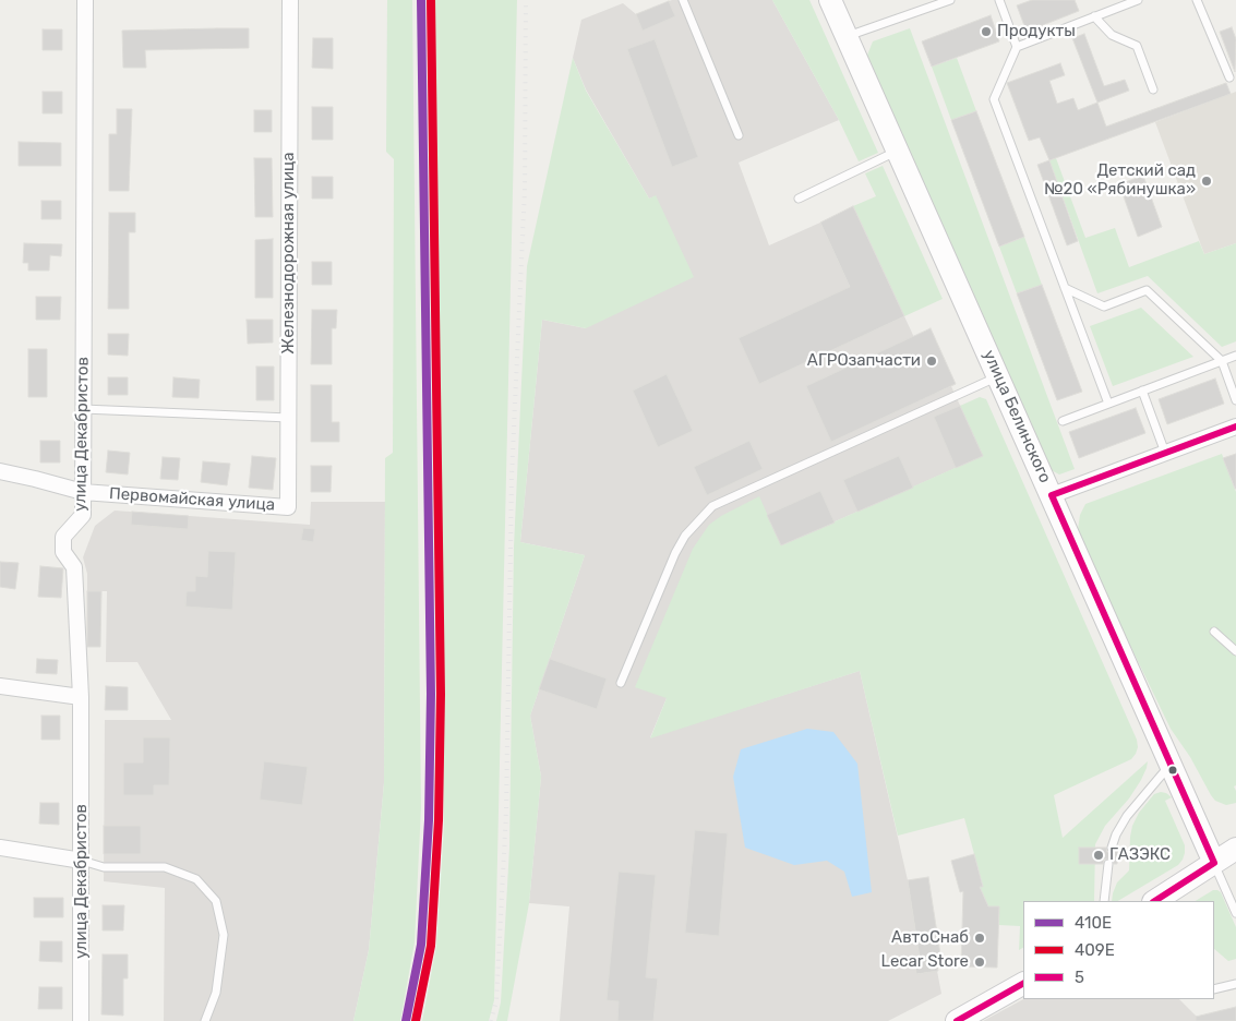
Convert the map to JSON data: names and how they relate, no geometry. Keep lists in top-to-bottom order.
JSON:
{
  "streets": {
    "street": [
      "Железнодорожная улица",
      "улица Белинского",
      "улица Декабристов",
      "Первомайская улица"
    ]
  },
  "crossings": [
    ["Железнодорожная улица", "Первомайская улица"],
    ["улица Декабристов", "Первомайская улица"]
  ],
  "places": [
    "Продукты",
    "Детский сад №20 «Рябинушка»",
    "АГРОзапчасти",
    "ГАЗЭКС",
    "АвтоСнаб",
    "Lecar Store"
  ],
  "lines": ["transit line 410E", "transit line 409E", "transit line 5"],
  "legend": ["410E", "409E", "5"]
}
